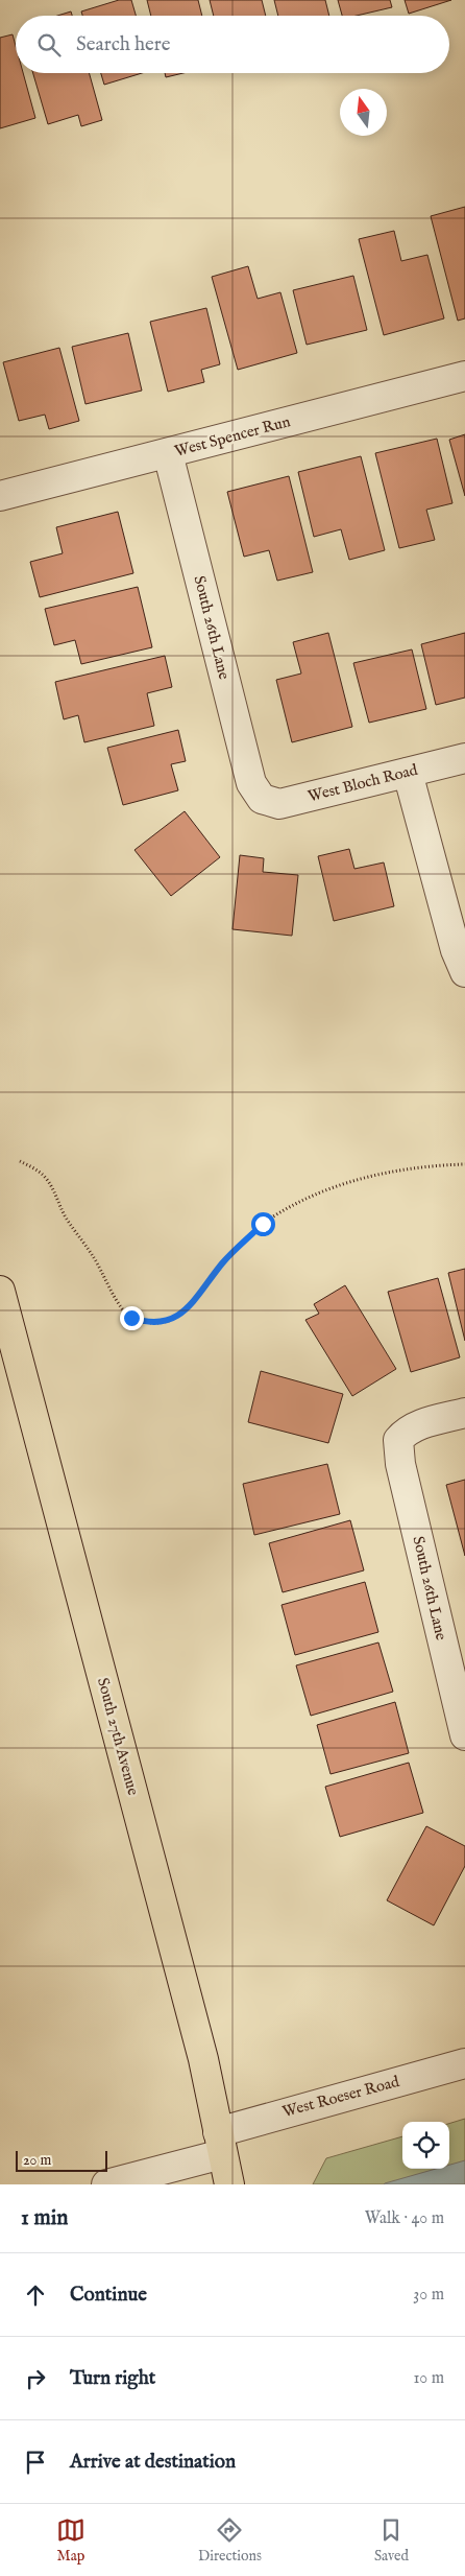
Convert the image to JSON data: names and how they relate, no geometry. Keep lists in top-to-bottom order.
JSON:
{
  "streets": {
    "main road": ["South 27th Avenue"],
    "street": [
      "West Spencer Run",
      "South 26th Lane",
      "West Bloch Road",
      "West Roeser Road"
    ]
  },
  "crossings": [
    ["West Spencer Run", "South 26th Lane"],
    ["South 26th Lane", "West Bloch Road"],
    ["South 27th Avenue", "West Roeser Road"]
  ],
  "scale_bar": "20 m",
  "north": "top",
  "page": {
    "search": "Search here",
    "scale": "20 m",
    "heading": ["1 min", "Walk · 40 m"],
    "list": [
      ["Continue", "30 m"],
      ["Turn right", "10 m"],
      "Arrive at destination"
    ],
    "nav": ["Map", "Directions", "Saved"]
  }
}
